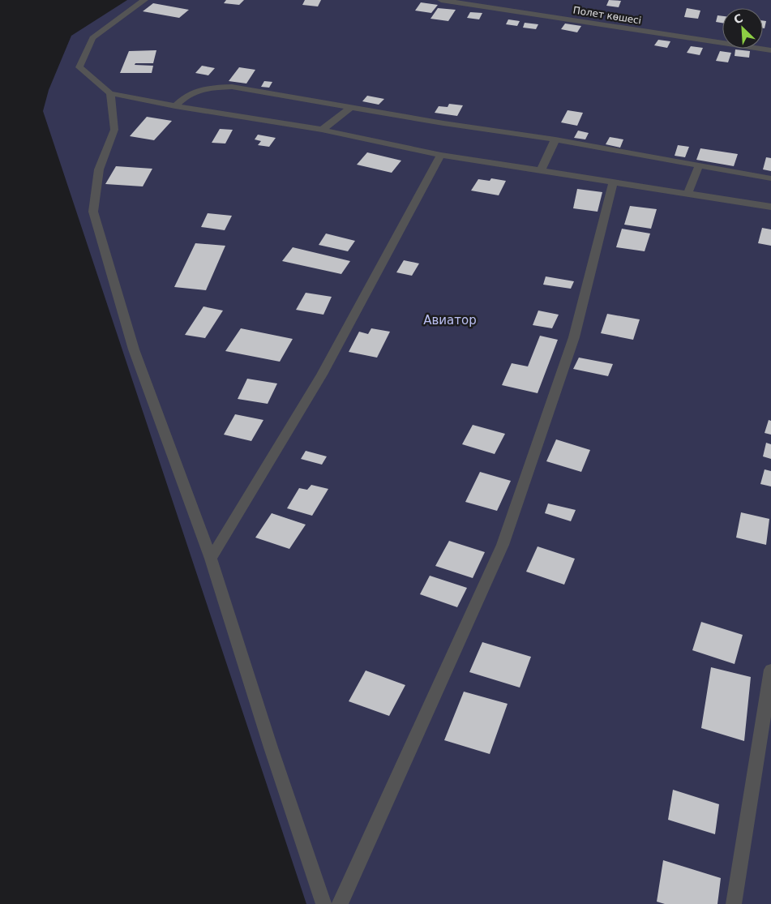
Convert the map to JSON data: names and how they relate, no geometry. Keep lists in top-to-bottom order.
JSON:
{
  "streets": {
    "street": ["Полет көшесі"]
  },
  "parks": ["Авиатор"],
  "north": "top left"
}
